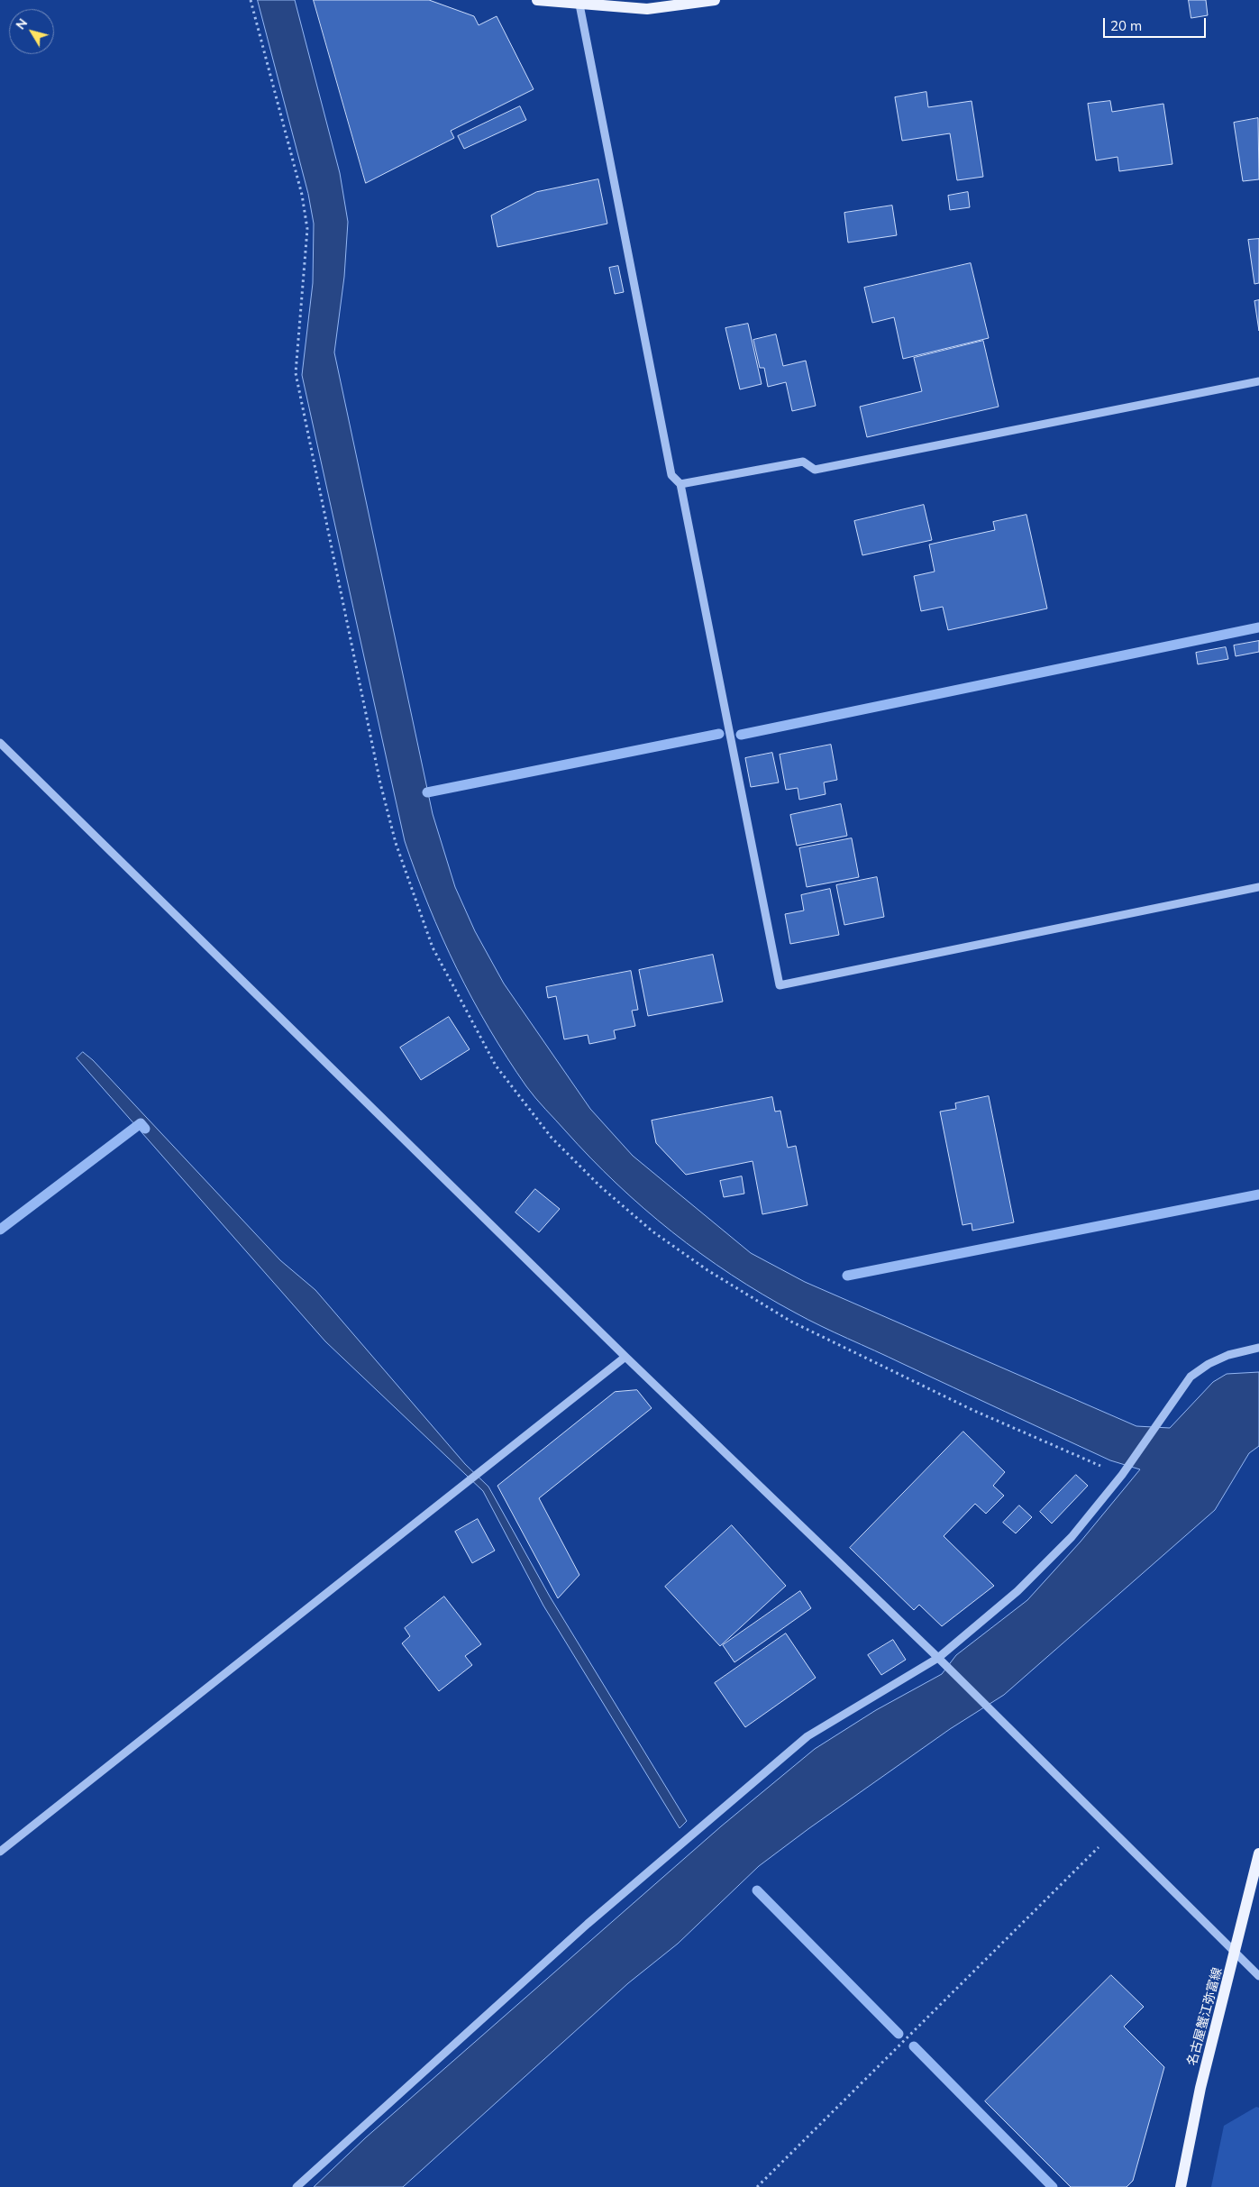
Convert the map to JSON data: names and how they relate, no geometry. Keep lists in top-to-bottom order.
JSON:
{
  "streets": {
    "main road": ["名古屋蟹江弥富線"]
  },
  "scale_bar": "20 m",
  "north": "top left"
}
